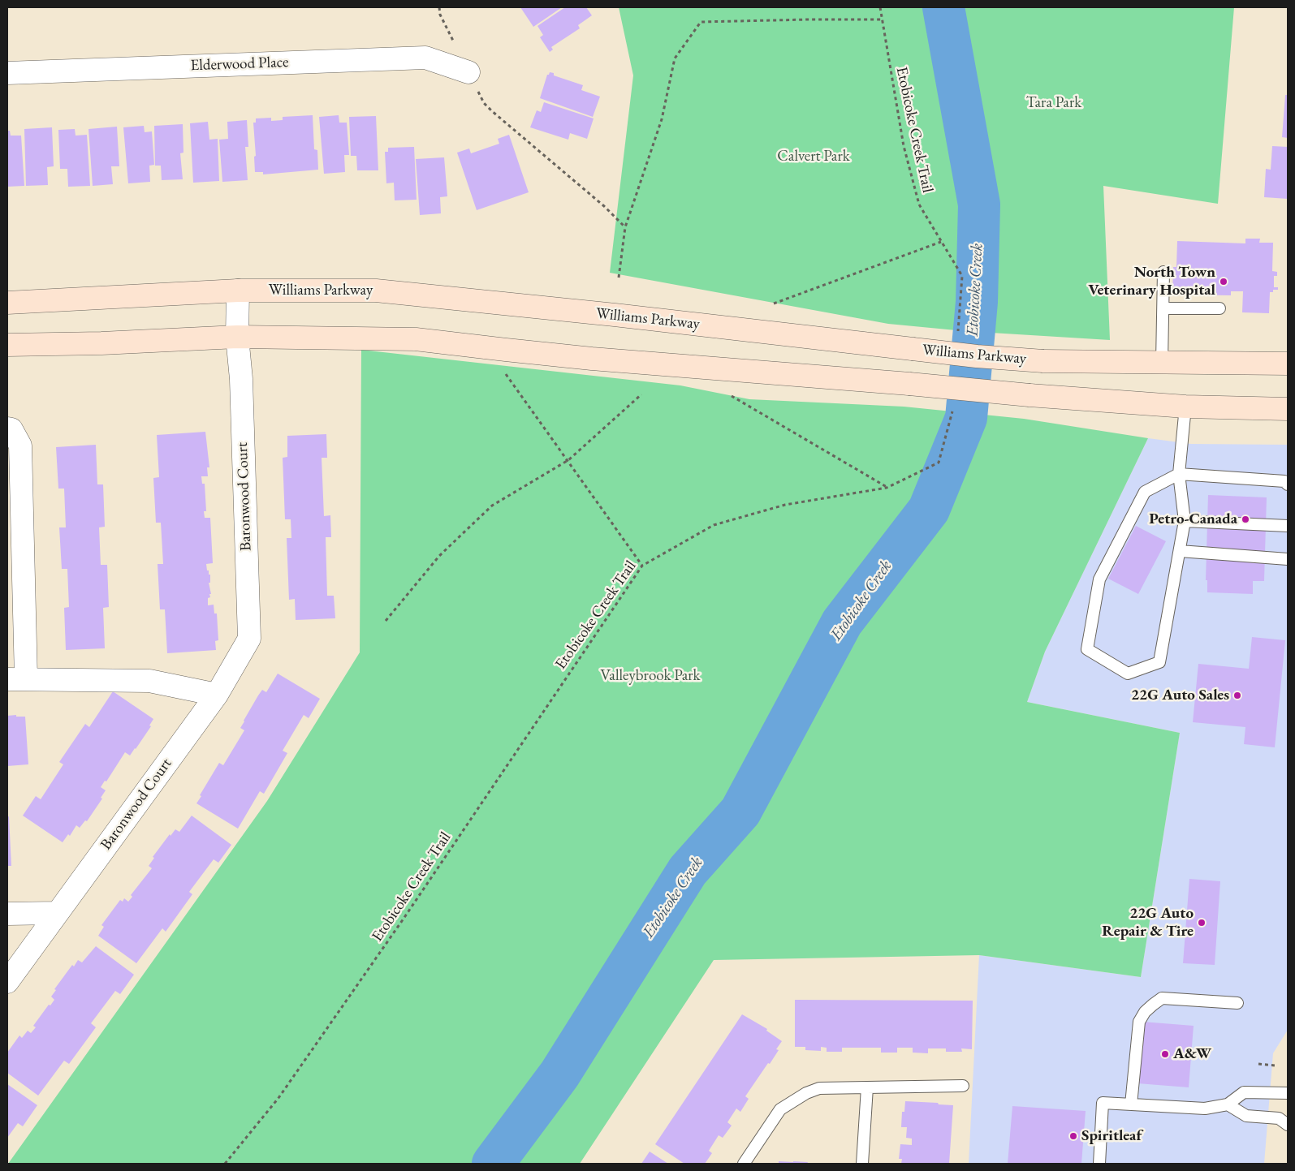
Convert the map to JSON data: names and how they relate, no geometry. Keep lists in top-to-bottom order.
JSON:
{
  "streets": {
    "main road": ["Williams Parkway"],
    "street": ["Elderwood Place", "Baronwood Court"],
    "path": ["Etobicoke Creek Trail"]
  },
  "crossings": [
    ["Williams Parkway", "Baronwood Court"]
  ],
  "water": ["Etobicoke Creek"],
  "parks": ["Tara Park", "Calvert Park", "Valleybrook Park"],
  "places": [
    "North Town Veterinary Hospital",
    "Petro-Canada",
    "22G Auto Sales",
    "22G Auto Repair & Tire",
    "A&W",
    "Spiritleaf"
  ]
}
